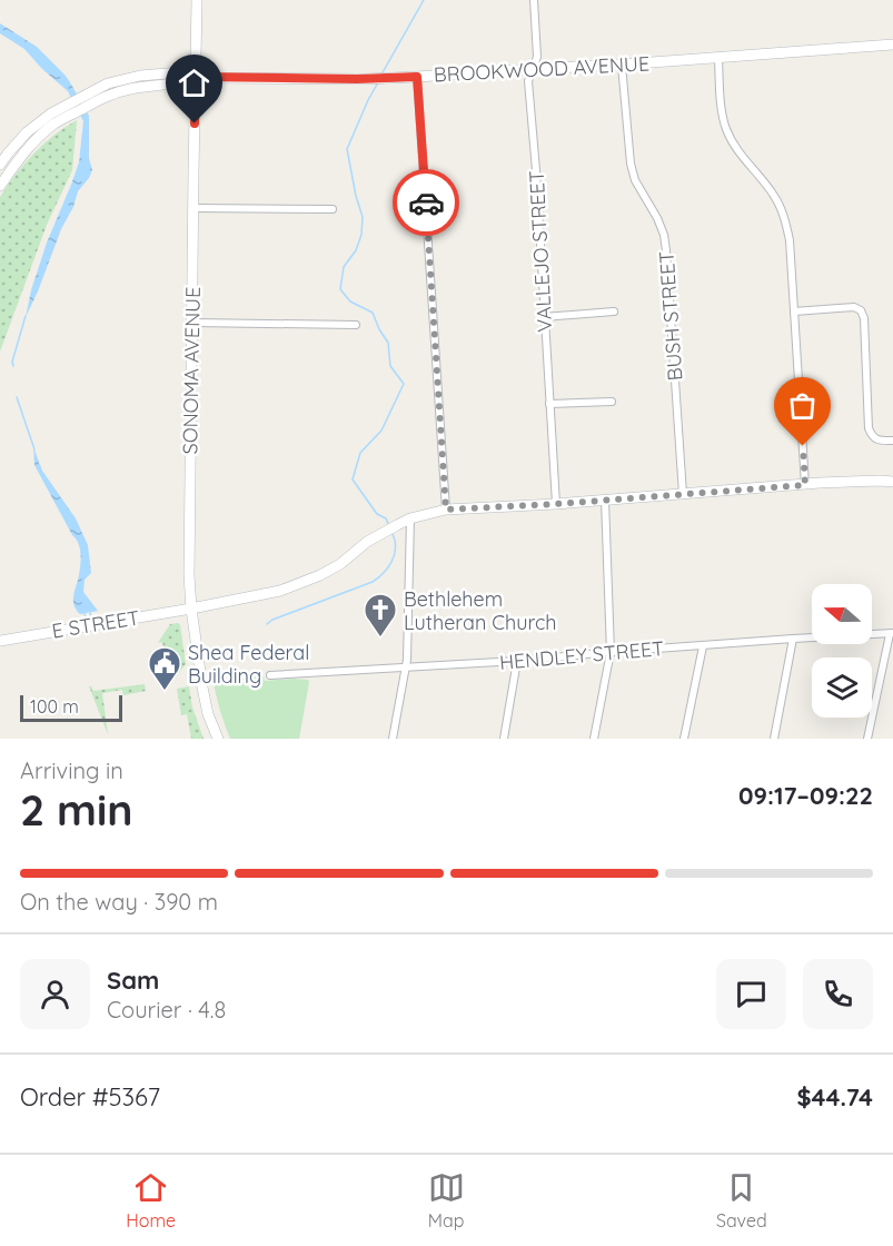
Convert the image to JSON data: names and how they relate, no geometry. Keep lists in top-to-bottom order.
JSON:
{
  "streets": {
    "street": [
      "BROOKWOOD AVENUE",
      "VALLEJO STREET",
      "BUSH STREET",
      "SONOMA AVENUE",
      "E STREET",
      "HENDLEY STREET"
    ]
  },
  "crossings": [
    ["BROOKWOOD AVENUE", "VALLEJO STREET"],
    ["BROOKWOOD AVENUE", "BUSH STREET"],
    ["BROOKWOOD AVENUE", "SONOMA AVENUE"],
    ["VALLEJO STREET", "E STREET"],
    ["BUSH STREET", "E STREET"],
    ["SONOMA AVENUE", "E STREET"]
  ],
  "places": {
    "church": ["Bethlehem Lutheran Church"],
    "public building": ["Shea Federal Building"]
  },
  "scale_bar": "100 m",
  "north": "left",
  "page": {
    "scale": "100 m",
    "heading": ["2 min", "Arriving in", "09:17–09:22"],
    "panel": [
      "Sam",
      "Courier · 4.8",
      "Order #5367",
      "$44.74"
    ],
    "bar": "On the way · 390 m",
    "tabs": ["Home", "Map", "Saved"]
  }
}
